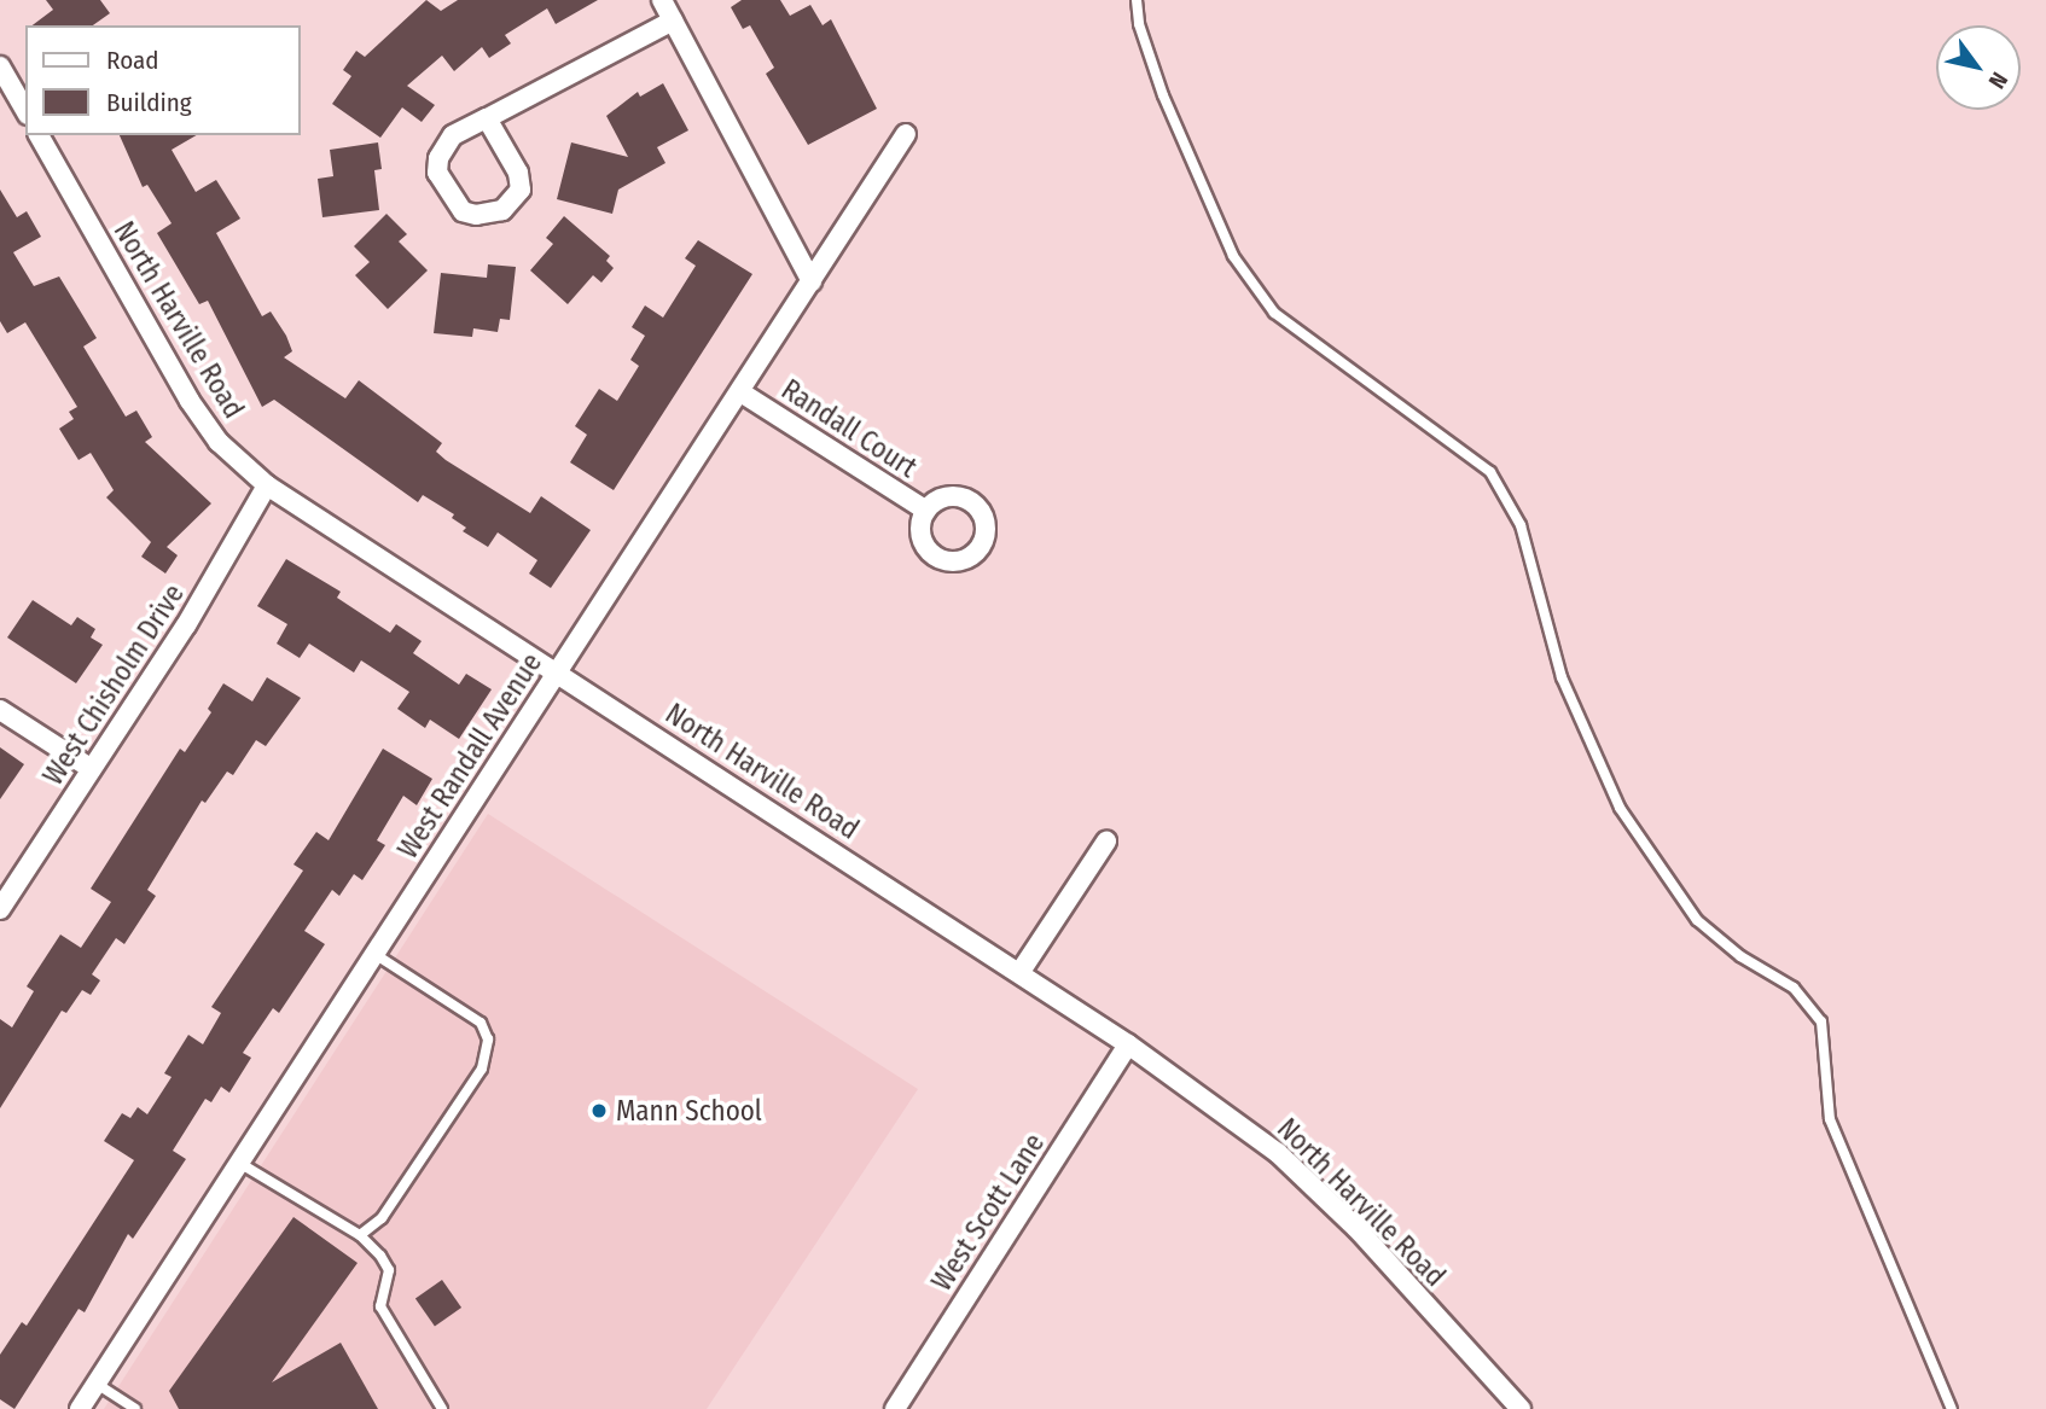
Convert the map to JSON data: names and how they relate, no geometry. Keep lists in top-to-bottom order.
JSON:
{
  "streets": {
    "street": [
      "North Harville Road",
      "Randall Court",
      "West Chisholm Drive",
      "West Randall Avenue",
      "West Scott Lane"
    ]
  },
  "crossings": [
    ["North Harville Road", "West Chisholm Drive"],
    ["North Harville Road", "West Randall Avenue"],
    ["North Harville Road", "West Scott Lane"],
    ["Randall Court", "West Randall Avenue"]
  ],
  "places": ["Mann School"],
  "legend": ["Road", "Building"],
  "north": "bottom right"
}
